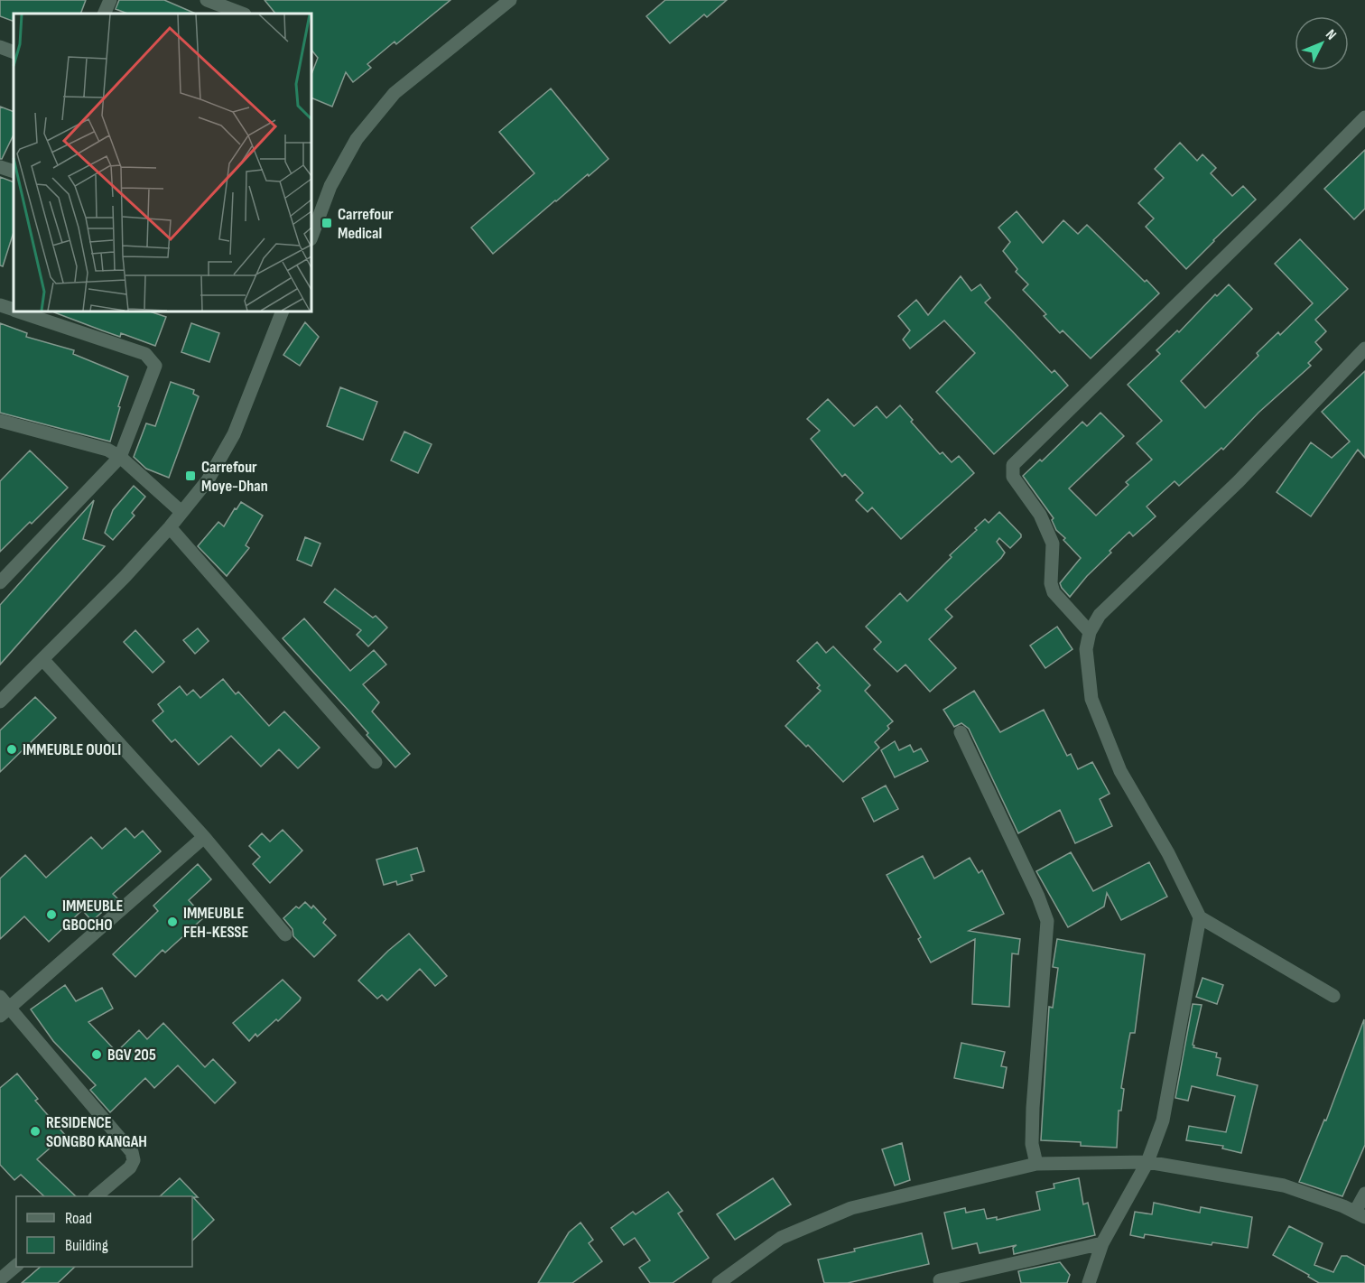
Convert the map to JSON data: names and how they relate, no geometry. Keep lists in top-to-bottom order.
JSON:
{
  "places": {
    "transit": ["Carrefour Medical", "Carrefour Moye-Dhan"],
    "other": [
      "IMMEUBLE OUOLI",
      "IMMEUBLE GBOCHO",
      "IMMEUBLE FEH-KESSE",
      "BGV 205",
      "RESIDENCE SONGBO KANGAH"
    ]
  },
  "legend": ["Road", "Building"],
  "north": "top right"
}
